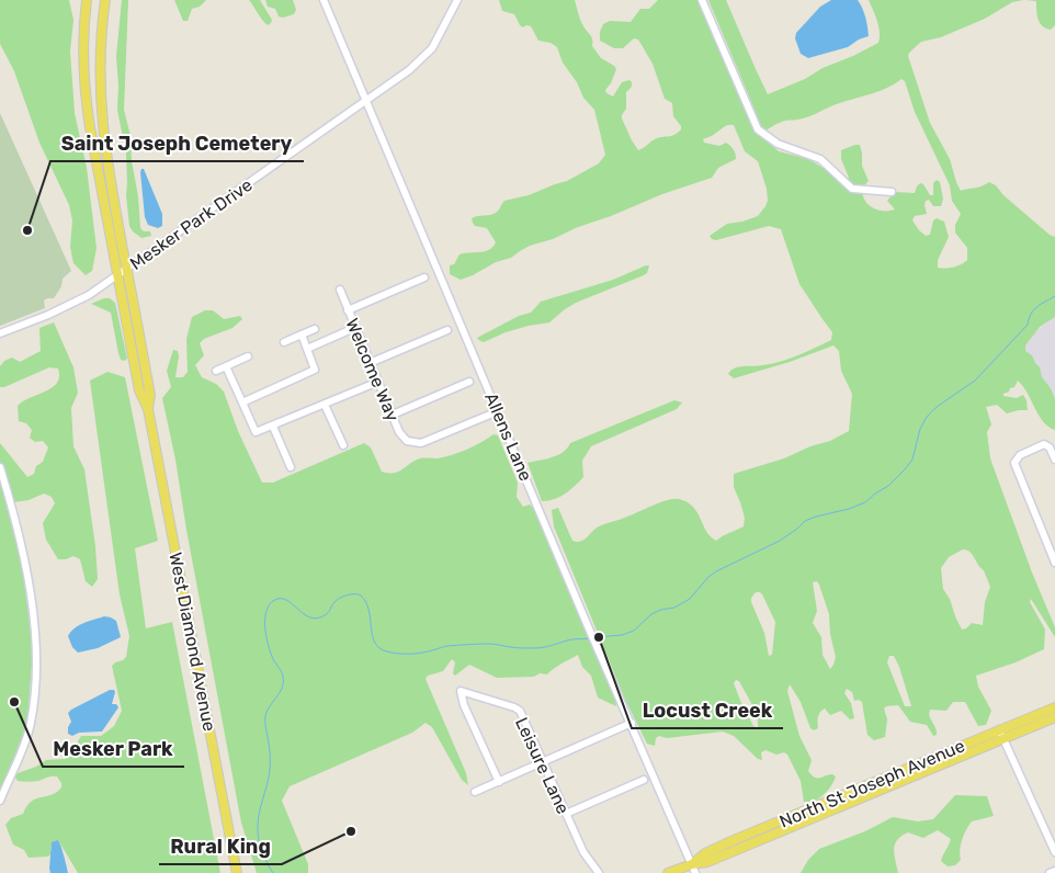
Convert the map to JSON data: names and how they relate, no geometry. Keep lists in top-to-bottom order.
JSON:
{
  "streets": {
    "main road": ["West Diamond Avenue", "North St Joseph Avenue"],
    "street": [
      "Mesker Park Drive",
      "Welcome Way",
      "Allens Lane",
      "Leisure Lane"
    ]
  },
  "crossings": [
    ["Mesker Park Drive", "Allens Lane"],
    ["Mesker Park Drive", "West Diamond Avenue"],
    ["Welcome Way", "Allens Lane"],
    ["Allens Lane", "North St Joseph Avenue"]
  ],
  "places": [
    "Saint Joseph Cemetery",
    "Locust Creek",
    "Mesker Park",
    "Rural King"
  ]
}
